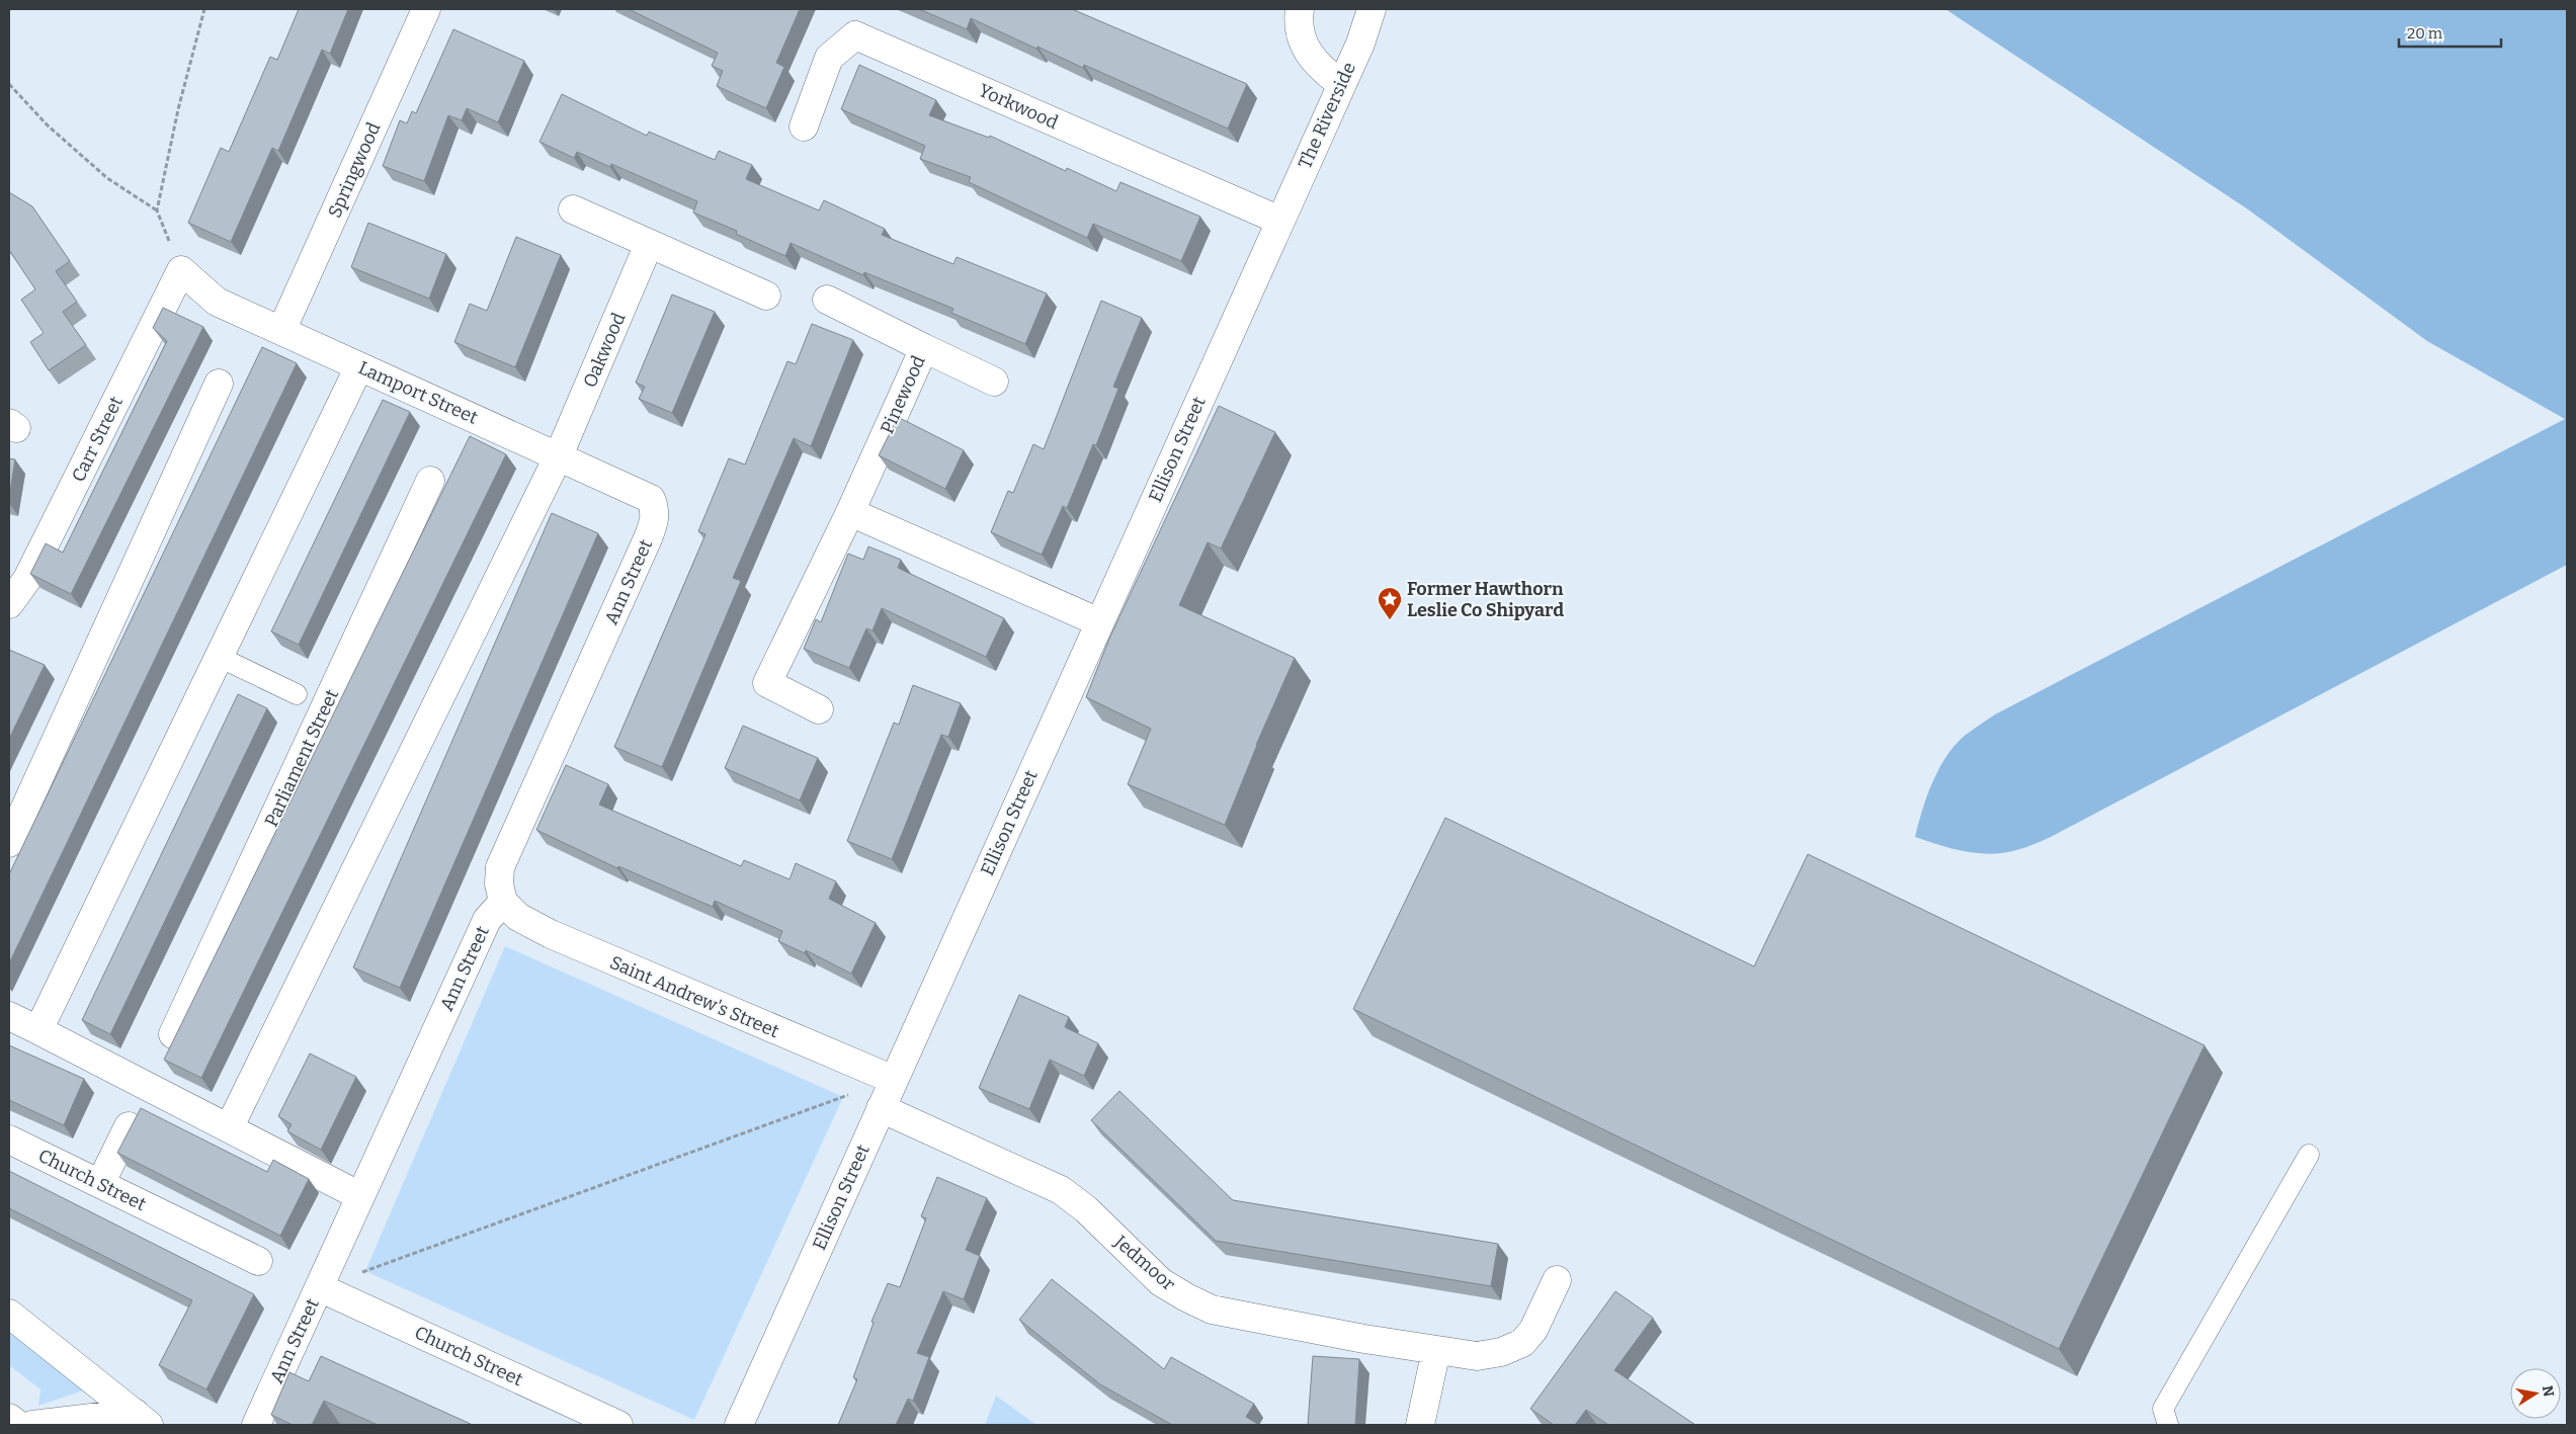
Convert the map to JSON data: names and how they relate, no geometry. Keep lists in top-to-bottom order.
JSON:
{
  "streets": {
    "street": [
      "Yorkwood",
      "The Riverside",
      "Springwood",
      "Oakwood",
      "Lamport Street",
      "Pinewood",
      "Carr Street",
      "Ellison Street",
      "Ann Street",
      "Parliament Street",
      "Saint Andrew's Street",
      "Church Street",
      "Jedmoor"
    ]
  },
  "crossings": [
    ["Yorkwood", "The Riverside"],
    ["Yorkwood", "Ellison Street"],
    ["The Riverside", "Ellison Street"],
    ["Springwood", "Lamport Street"],
    ["Oakwood", "Lamport Street"],
    ["Lamport Street", "Carr Street"],
    ["Lamport Street", "Ann Street"],
    ["Ellison Street", "Saint Andrew's Street"],
    ["Ellison Street", "Jedmoor"],
    ["Ann Street", "Saint Andrew's Street"],
    ["Ann Street", "Church Street"]
  ],
  "places": {
    "place": ["Former Hawthorn Leslie Co Shipyard"]
  },
  "scale_bar": "20 m",
  "north": "right"
}
